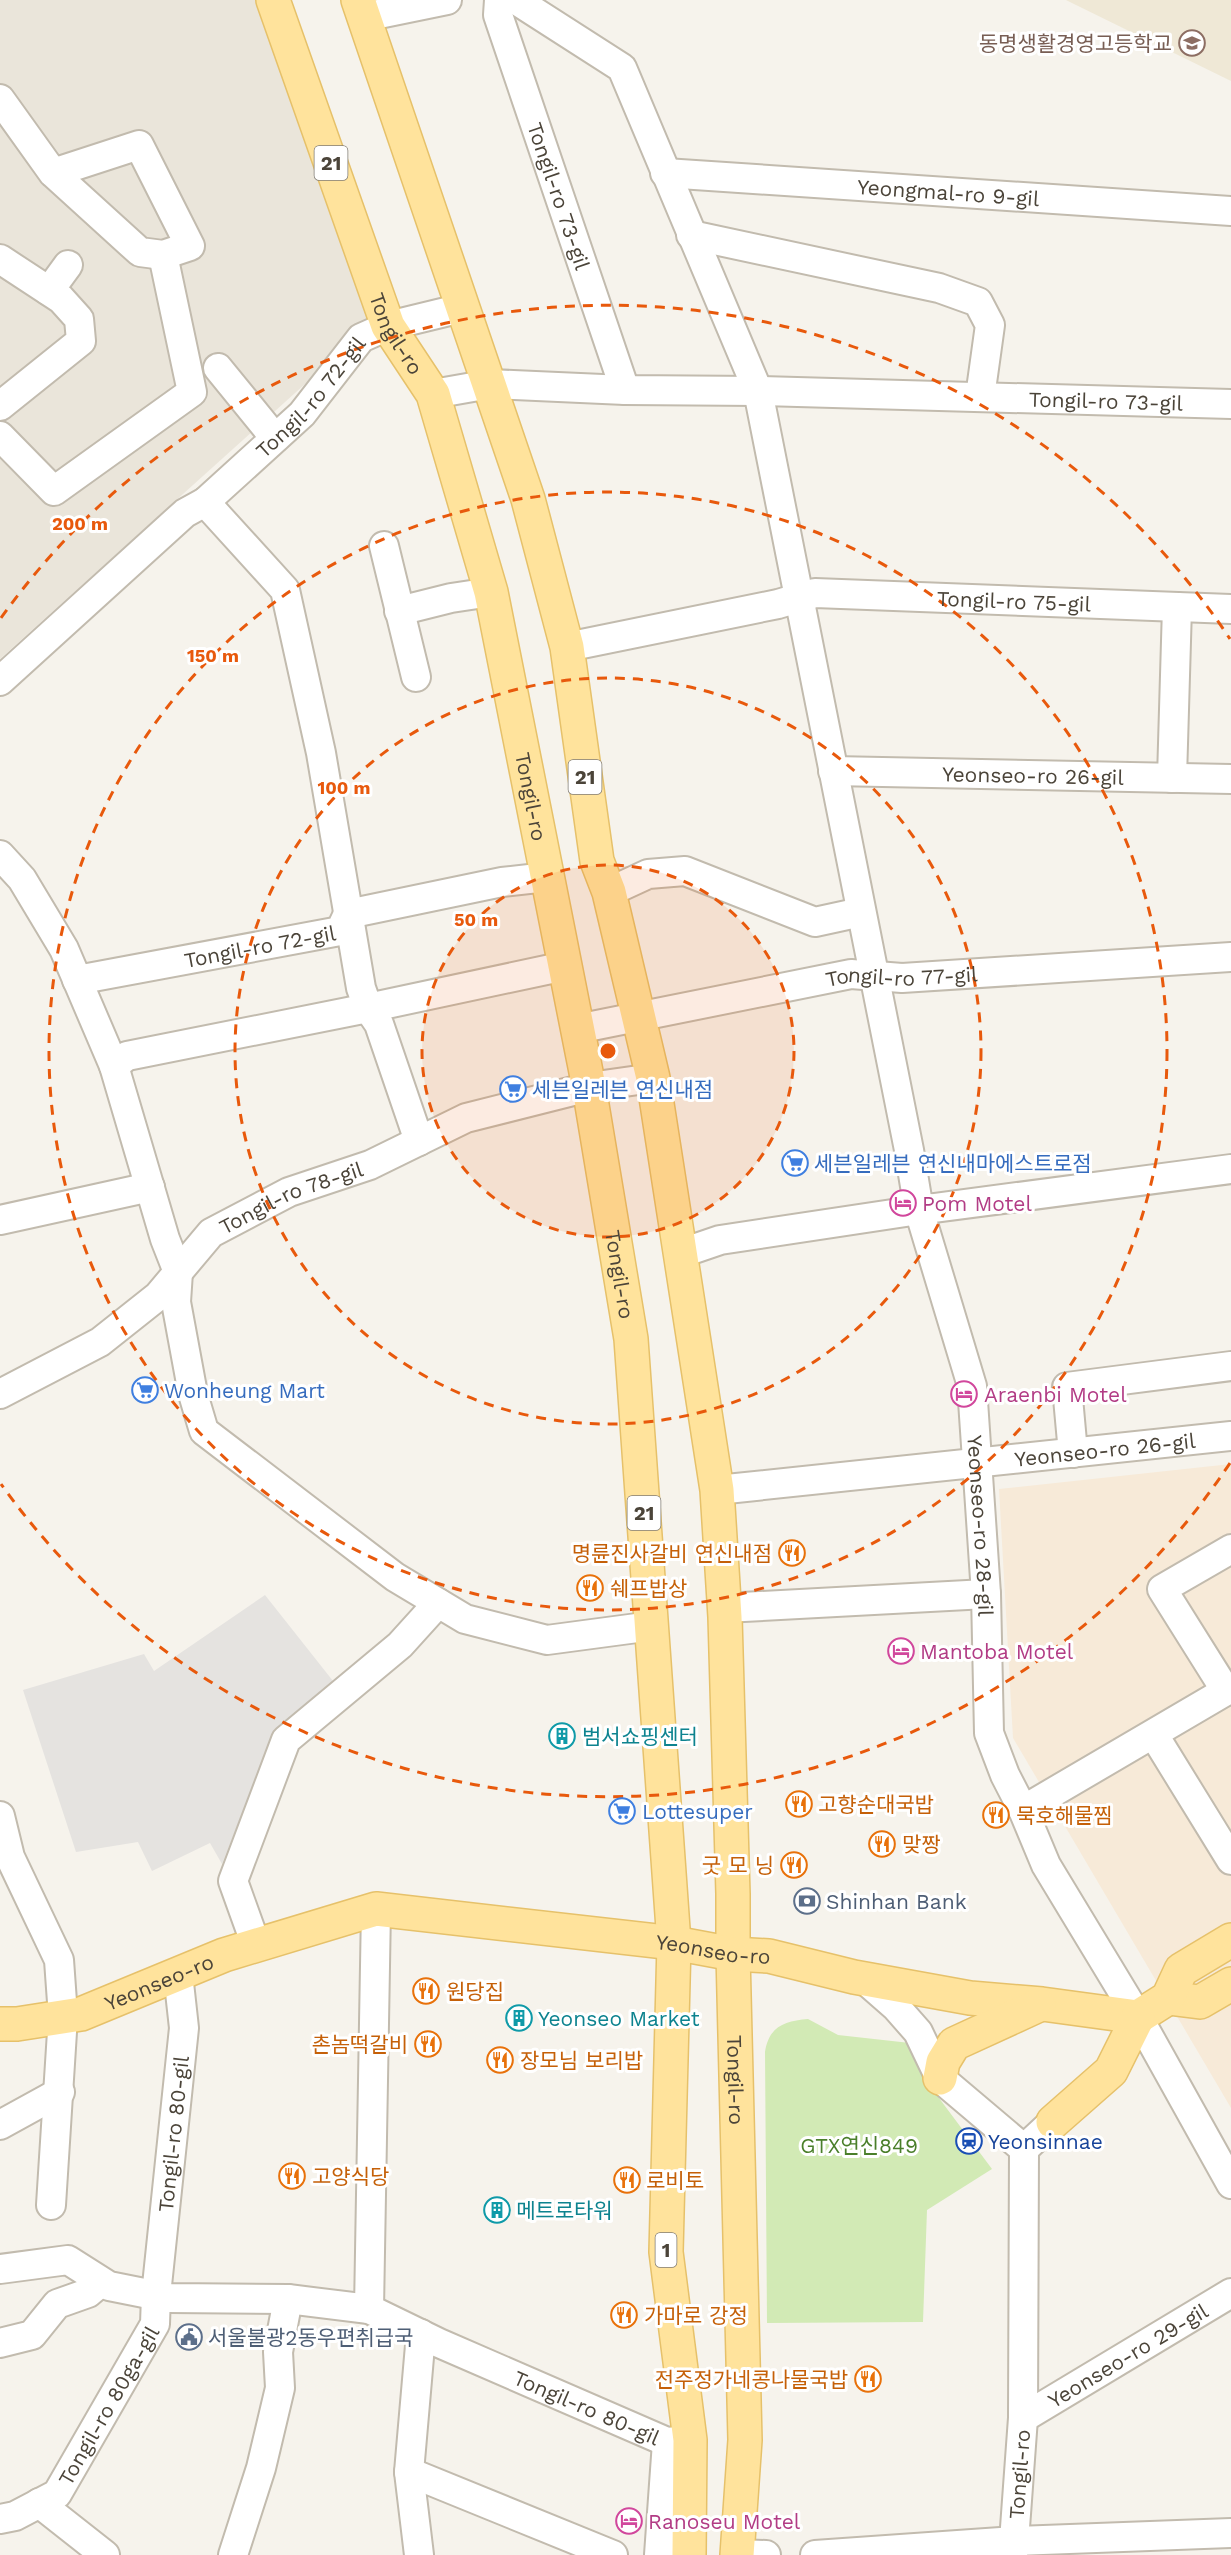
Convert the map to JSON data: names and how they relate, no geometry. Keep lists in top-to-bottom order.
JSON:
{
  "streets": {
    "main road": [
      "21",
      "Tongil-ro",
      "Yeonseo-ro",
      "1"
    ],
    "street": [
      "Yeongmal-ro 9-gil",
      "Tongil-ro 73-gil",
      "Tongil-ro 72-gil",
      "Tongil-ro 75-gil",
      "Yeonseo-ro 26-gil",
      "Tongil-ro 77-gil",
      "Tongil-ro 78-gil",
      "Yeonseo-ro 28-gil",
      "Tongil-ro 80-gil",
      "Yeonseo-ro 29-gil",
      "Tongil-ro 80ga-gil"
    ]
  },
  "crossings": [
    ["Tongil-ro 73-gil", "Tongil-ro"],
    ["Tongil-ro", "Tongil-ro 72-gil"],
    ["Tongil-ro", "Tongil-ro 75-gil"],
    ["Tongil-ro", "Tongil-ro 77-gil"],
    ["Tongil-ro", "Tongil-ro 78-gil"],
    ["Tongil-ro", "Yeonseo-ro"],
    ["Tongil-ro", "Tongil-ro 80-gil"],
    ["Tongil-ro", "Yeonseo-ro 29-gil"],
    ["Yeonseo-ro 26-gil", "Yeonseo-ro 28-gil"],
    ["Tongil-ro 77-gil", "Yeonseo-ro 28-gil"],
    ["Yeonseo-ro 28-gil", "Yeonseo-ro"],
    ["Yeonseo-ro", "Tongil-ro 80-gil"],
    ["Tongil-ro 80-gil", "Tongil-ro 80ga-gil"]
  ],
  "parks": ["GTX연신849"],
  "places": {
    "school or university": ["동명생활경영고등학교"],
    "supermarket": [
      "세븐일레븐 연신내점",
      "세븐일레븐 연신내마에스트로점",
      "Wonheung Mart",
      "Lottesuper"
    ],
    "hotel": [
      "Pom Motel",
      "Araenbi Motel",
      "Mantoba Motel",
      "Ranoseu Motel"
    ],
    "restaurant": [
      "명륜진사갈비 연신내점",
      "쉐프밥상",
      "고향순대국밥",
      "묵호해물찜",
      "맞짱",
      "굿 모 닝",
      "원당집",
      "촌놈떡갈비",
      "장모님 보리밥",
      "고양식당",
      "로비토",
      "가마로 강정",
      "전주정가네콩나물국밥"
    ],
    "building": ["범서쇼핑센터", "Yeonseo Market", "메트로타워"],
    "bank": ["Shinhan Bank"],
    "station": ["Yeonsinnae"],
    "public building": ["서울불광2동우편취급국"]
  },
  "rings": [
    "200 m",
    "150 m",
    "100 m",
    "50 m"
  ]
}
